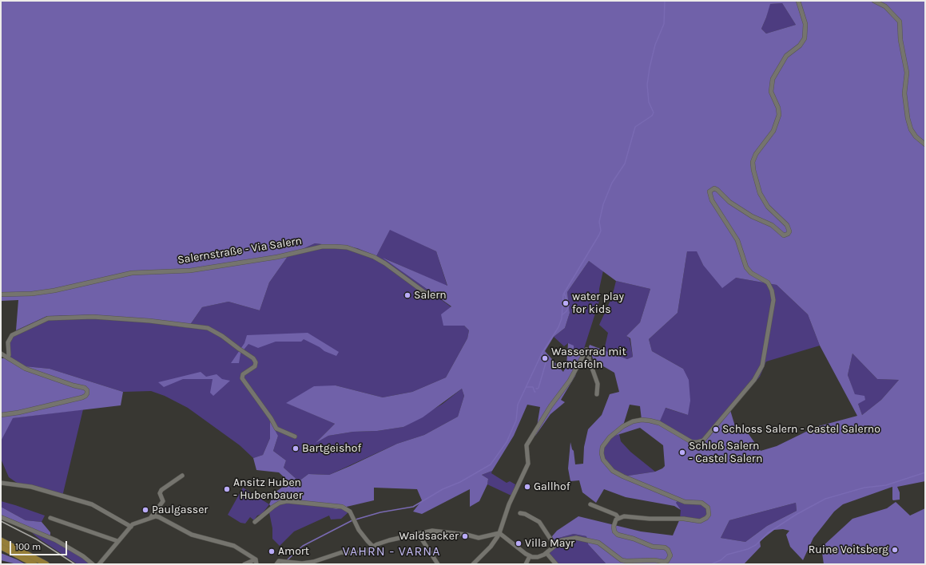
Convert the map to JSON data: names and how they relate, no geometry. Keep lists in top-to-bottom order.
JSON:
{
  "streets": {
    "street": ["Salernstraße - Via Salern"]
  },
  "districts": ["VAHRN - VARNA"],
  "places": [
    "Salern",
    "water play for kids",
    "Wasserrad mit Lerntafeln",
    "Schloss Salern - Castel Salerno",
    "Bartgeishof",
    "Schloß Salern - Castel Salern",
    "Gallhof",
    "Ansitz Huben - Hubenbauer",
    "Paulgasser",
    "Waldsacker",
    "Villa Mayr",
    "Ruine Voitsberg",
    "Amort"
  ],
  "scale_bar": "100 m"
}
